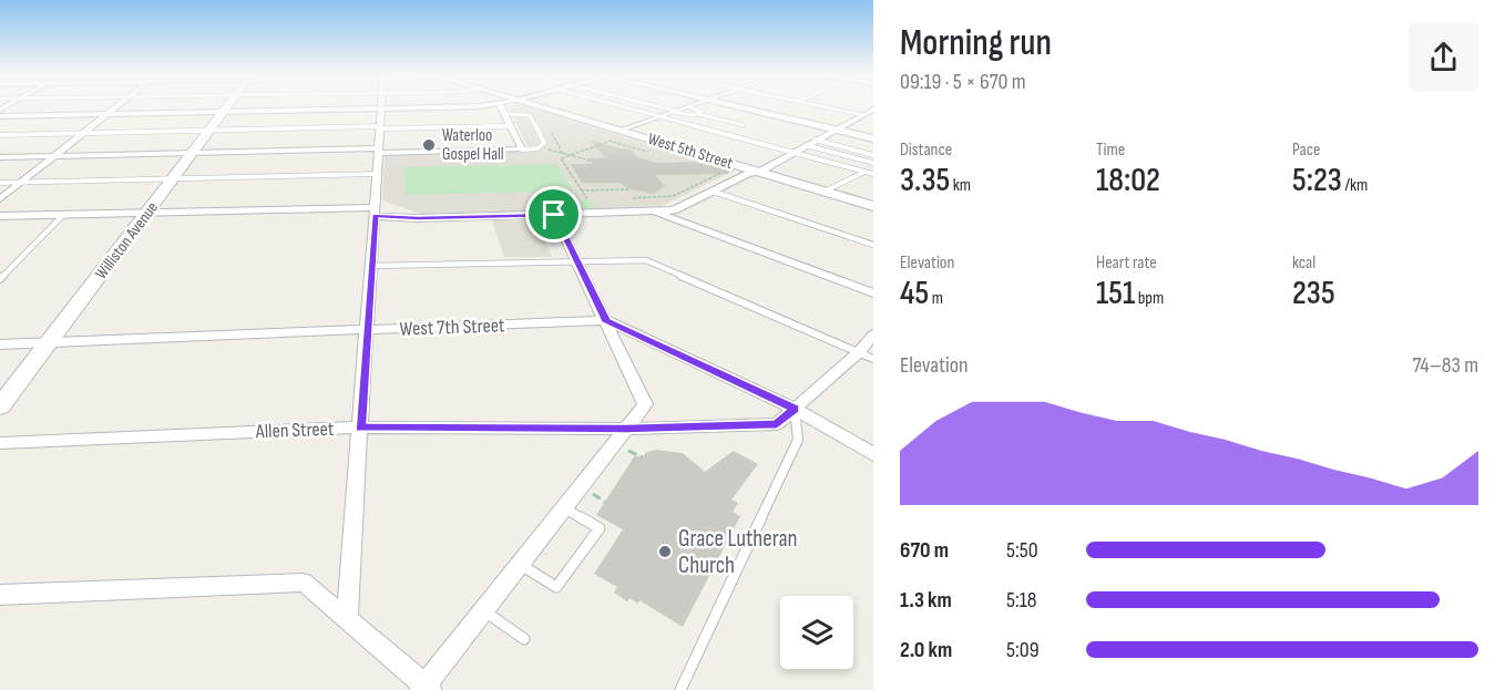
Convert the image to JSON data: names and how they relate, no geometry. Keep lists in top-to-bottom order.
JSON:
{
  "streets": {
    "main road": ["West 5th Street", "Williston Avenue"],
    "street": ["West 7th Street", "Allen Street"]
  },
  "crossings": [
    ["Williston Avenue", "West 7th Street"],
    ["West 7th Street", "Allen Street"]
  ],
  "places": ["Waterloo Gospel Hall", "Grace Lutheran Church"],
  "page": {
    "heading": ["Morning run", "09:19 · 5 × 670 m"],
    "stats": [
      ["Distance", "3.35 km"],
      ["Time", "18:02"],
      ["Pace", "5:23 /km"],
      ["Elevation", "45 m"],
      ["Heart rate", "151 bpm"],
      ["kcal", "235"]
    ],
    "chart": ["Elevation", "74–83 m"],
    "list": [
      {
        "name": "670 m",
        "note": "5:50"
      },
      {
        "name": "1.3 km",
        "note": "5:18"
      },
      {
        "name": "2.0 km",
        "note": "5:09"
      }
    ]
  }
}
